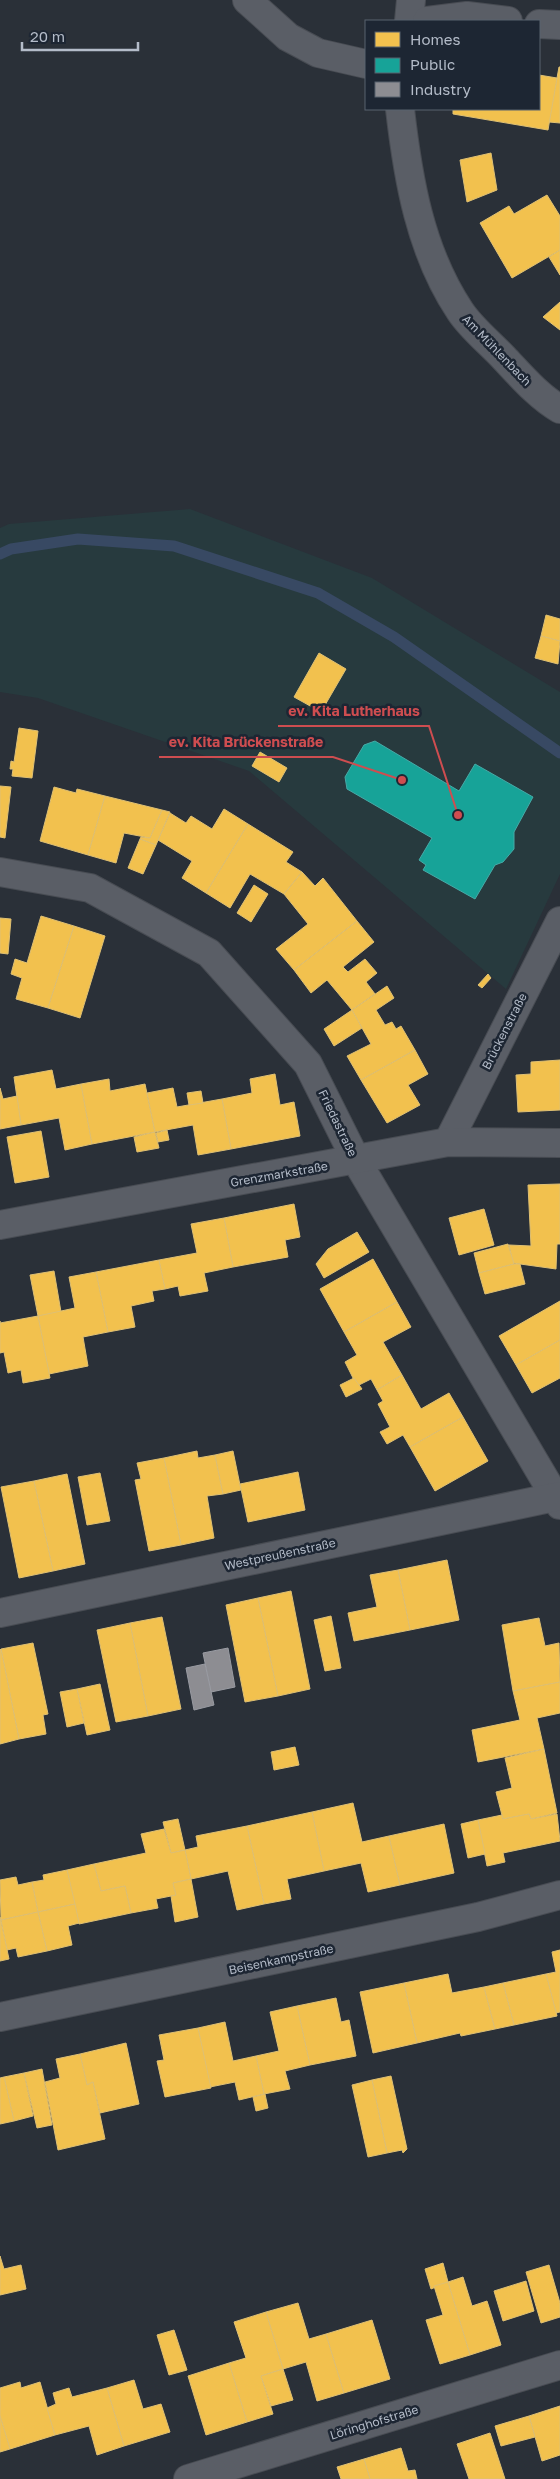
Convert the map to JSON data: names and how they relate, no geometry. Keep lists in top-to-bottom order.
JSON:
{
  "streets": {
    "street": [
      "Am Mühlenbach",
      "Brückenstraße",
      "Friedastraße",
      "Grenzmarkstraße",
      "Westpreußenstraße",
      "Beisenkampstraße",
      "Löringhofstraße"
    ]
  },
  "crossings": [
    ["Brückenstraße", "Grenzmarkstraße"],
    ["Friedastraße", "Grenzmarkstraße"],
    ["Friedastraße", "Westpreußenstraße"]
  ],
  "places": ["ev. Kita Brückenstraße", "ev. Kita Lutherhaus"],
  "legend": ["Homes", "Public", "Industry"],
  "scale_bar": "20 m"
}
